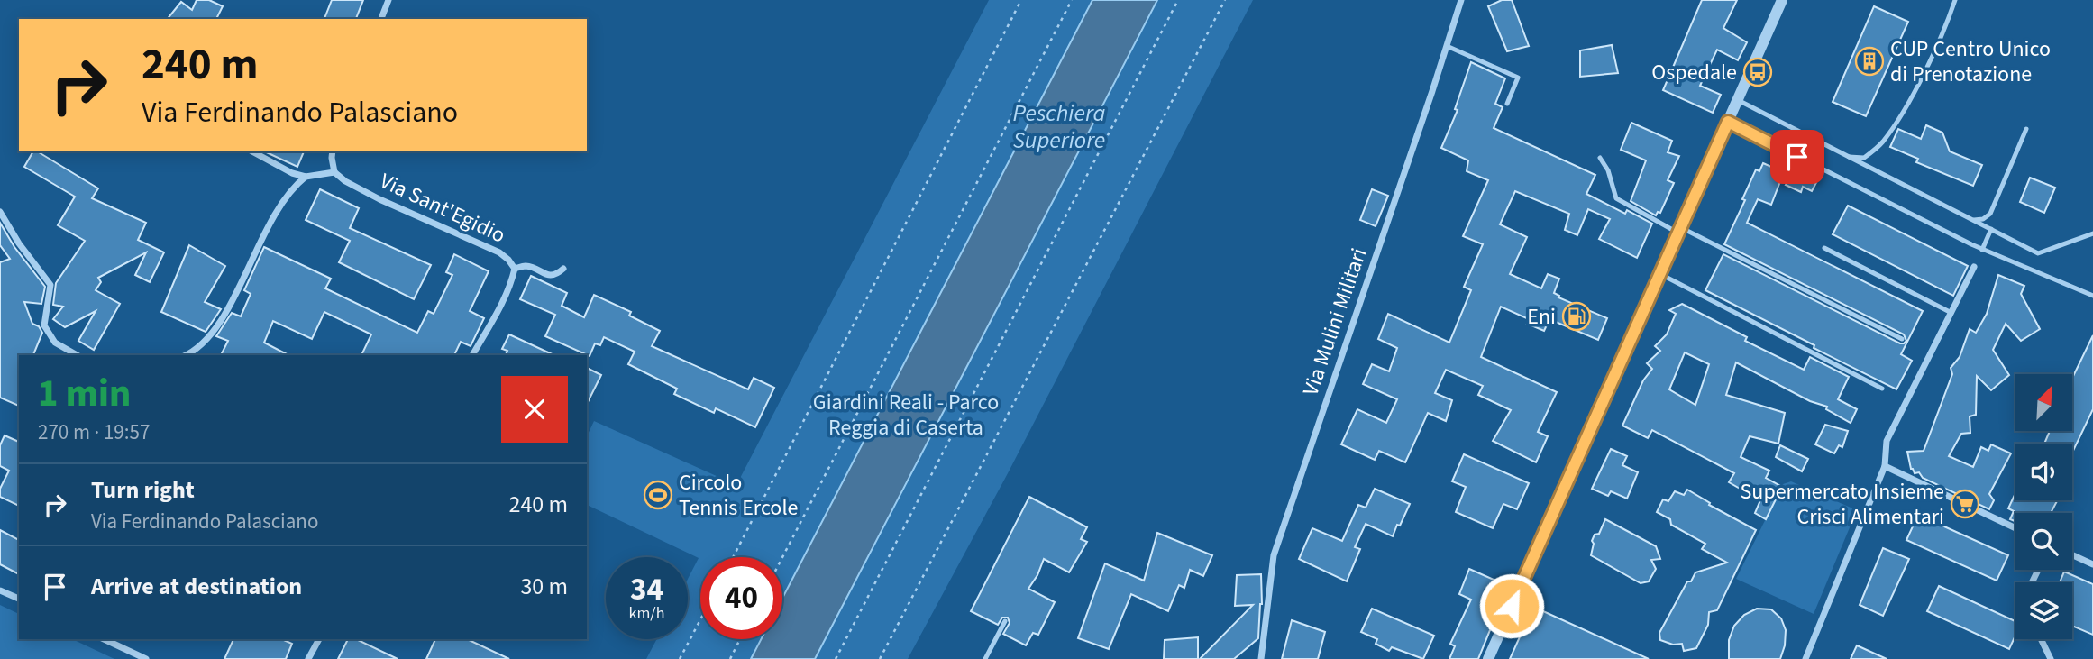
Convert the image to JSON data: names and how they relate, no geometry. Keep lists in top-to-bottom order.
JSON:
{
  "streets": {
    "street": ["Via Sant'Egidio", "Via Mulini Militari"]
  },
  "water": ["Peschiera Superiore"],
  "parks": ["Giardini Reali - Parco Reggia di Caserta"],
  "places": {
    "building": ["CUP Centro Unico di Prenotazione"],
    "bus stop": ["Ospedale"],
    "fuel station": ["Eni"],
    "sports": ["Circolo Tennis Ercole"],
    "supermarket": ["Supermercato Insieme Crisci Alimentari"]
  },
  "north": "top right",
  "page": {
    "turn": ["240 m", "Via Ferdinando Palasciano"],
    "heading": ["1 min", "270 m · 19:57"],
    "list": [
      {
        "name": "Turn right",
        "note": "Via Ferdinando Palasciano",
        "value": "240 m"
      },
      {
        "name": "Arrive at destination",
        "value": "30 m"
      }
    ],
    "speed": "34 km/h",
    "limit": "40"
  }
}
